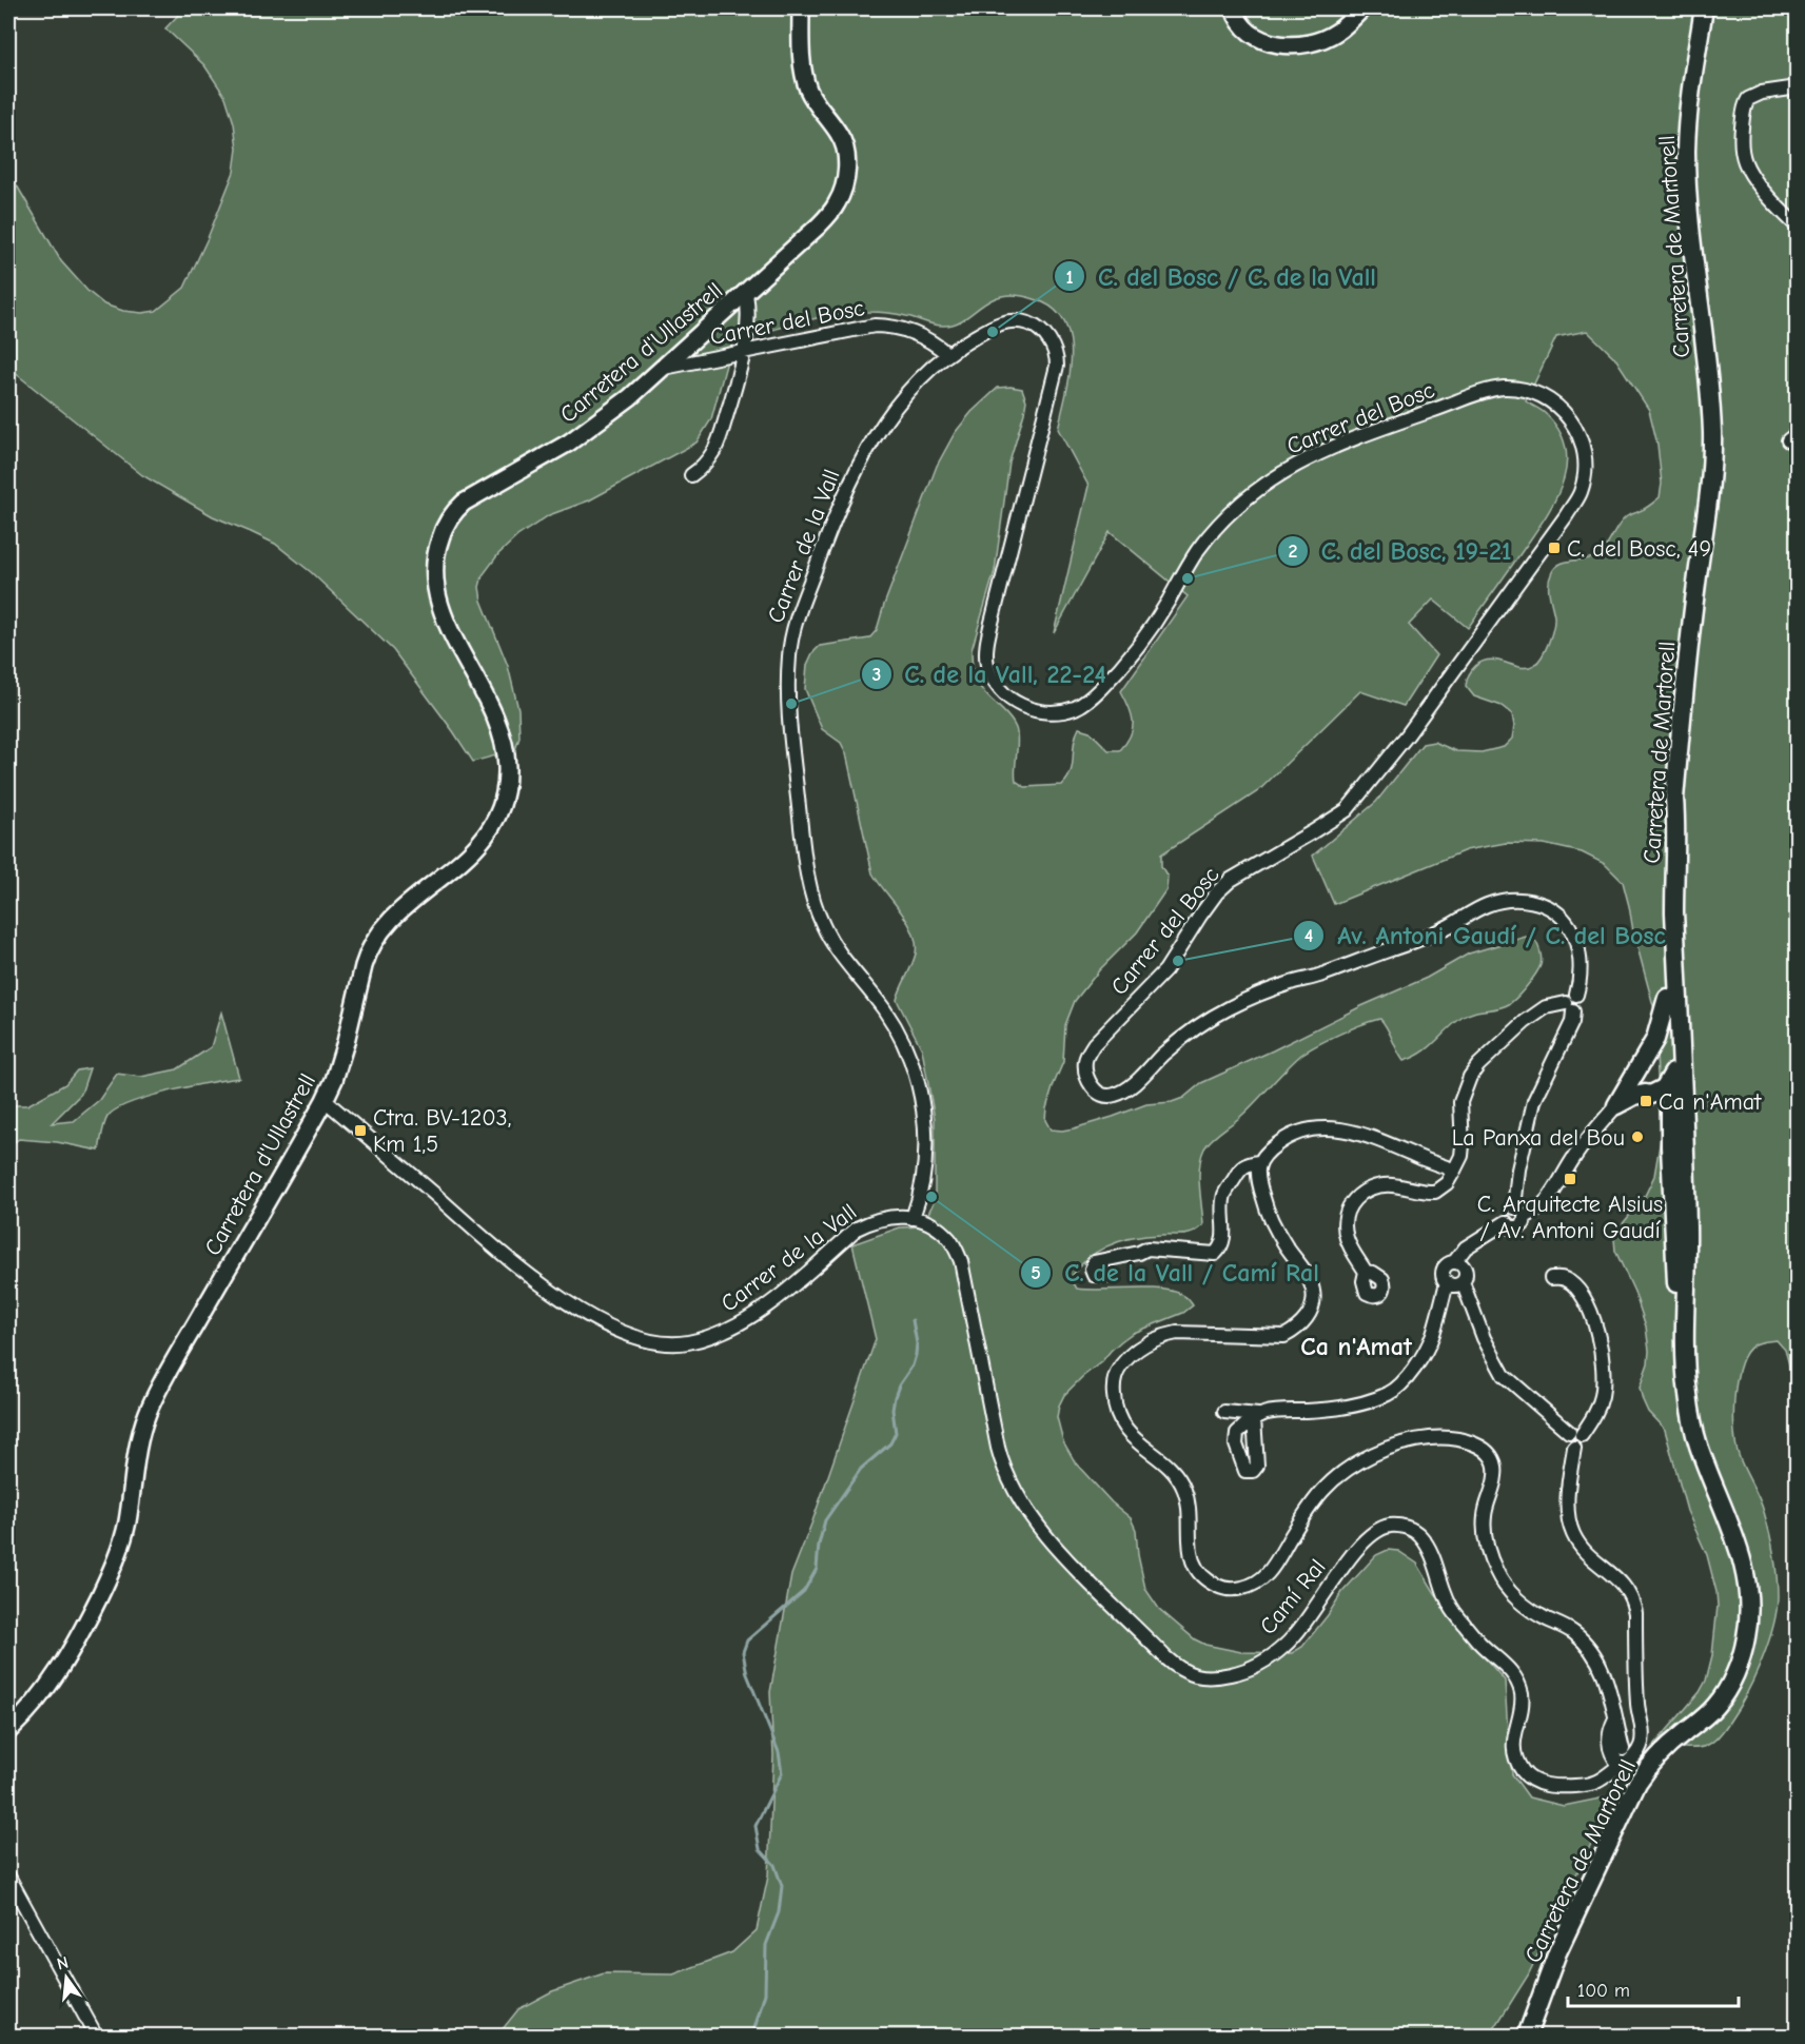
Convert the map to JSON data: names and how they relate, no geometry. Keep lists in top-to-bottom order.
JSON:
{
  "streets": {
    "main road": ["Carretera de Martorell"],
    "street": [
      "Carrer del Bosc",
      "Carretera d'Ullastrell",
      "Carrer de la Vall",
      "Camí Ral"
    ]
  },
  "crossings": [
    ["Carrer del Bosc", "Carretera d'Ullastrell"],
    ["Carrer del Bosc", "Carrer de la Vall"],
    ["Carretera d'Ullastrell", "Carrer de la Vall"],
    ["Carrer de la Vall", "Camí Ral"]
  ],
  "districts": ["Ca n'Amat"],
  "places": {
    "other": [
      "C. del Bosc / C. de la Vall",
      "C. del Bosc, 19-21",
      "C. de la Vall, 22-24",
      "Av. Antoni Gaudí / C. del Bosc",
      "La Panxa del Bou",
      "C. de la Vall / Camí Ral"
    ],
    "transit": [
      "C. del Bosc, 49",
      "Ca n'Amat",
      "Ctra. BV-1203, Km 1,5",
      "C. Arquitecte Alsius / Av. Antoni Gaudí"
    ]
  },
  "scale_bar": "100 m",
  "north": "top"
}
